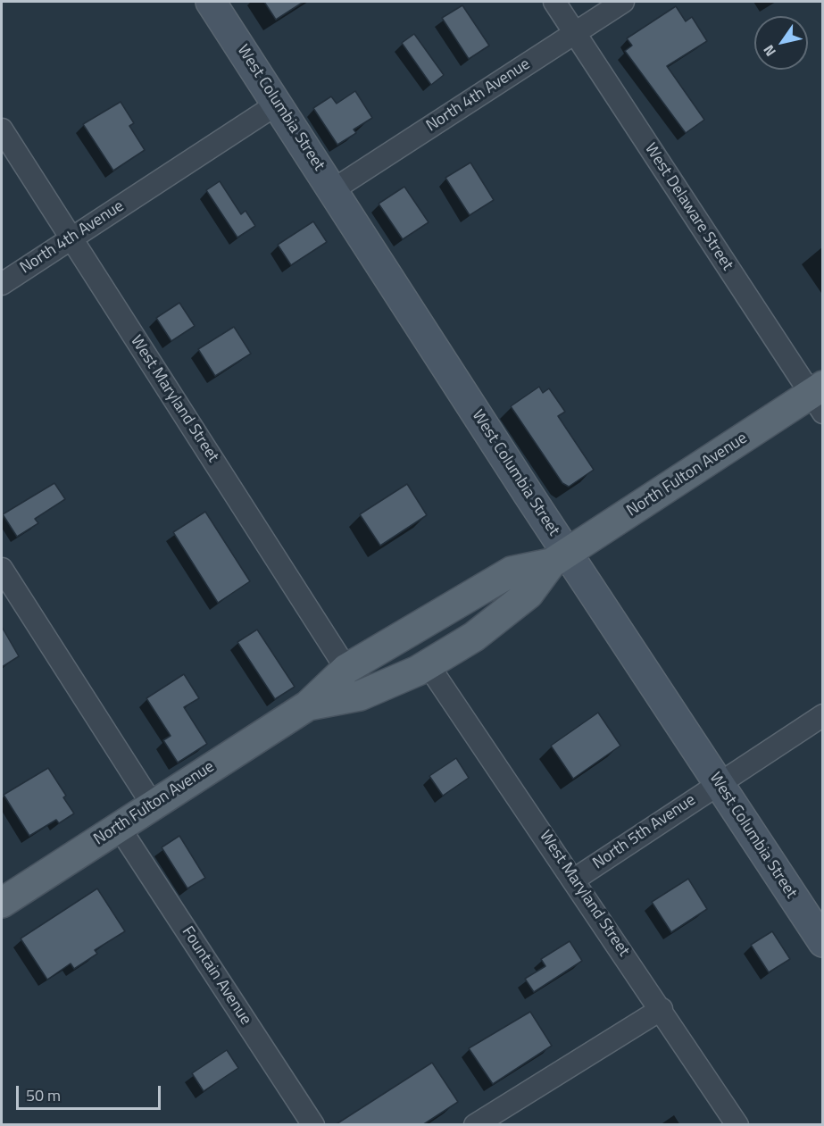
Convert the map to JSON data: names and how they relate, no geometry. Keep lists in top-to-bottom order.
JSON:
{
  "streets": {
    "main road": ["West Columbia Street", "North Fulton Avenue"],
    "street": [
      "North 4th Avenue",
      "West Delaware Street",
      "West Maryland Street",
      "North 5th Avenue",
      "Fountain Avenue"
    ]
  },
  "crossings": [
    ["North 4th Avenue", "West Columbia Street"],
    ["North 4th Avenue", "West Delaware Street"],
    ["North 4th Avenue", "West Maryland Street"],
    ["West Columbia Street", "North Fulton Avenue"],
    ["West Columbia Street", "North 5th Avenue"],
    ["West Delaware Street", "North Fulton Avenue"],
    ["West Maryland Street", "North Fulton Avenue"],
    ["West Maryland Street", "North 5th Avenue"],
    ["North Fulton Avenue", "Fountain Avenue"]
  ],
  "scale_bar": "50 m",
  "north": "bottom left"
}
